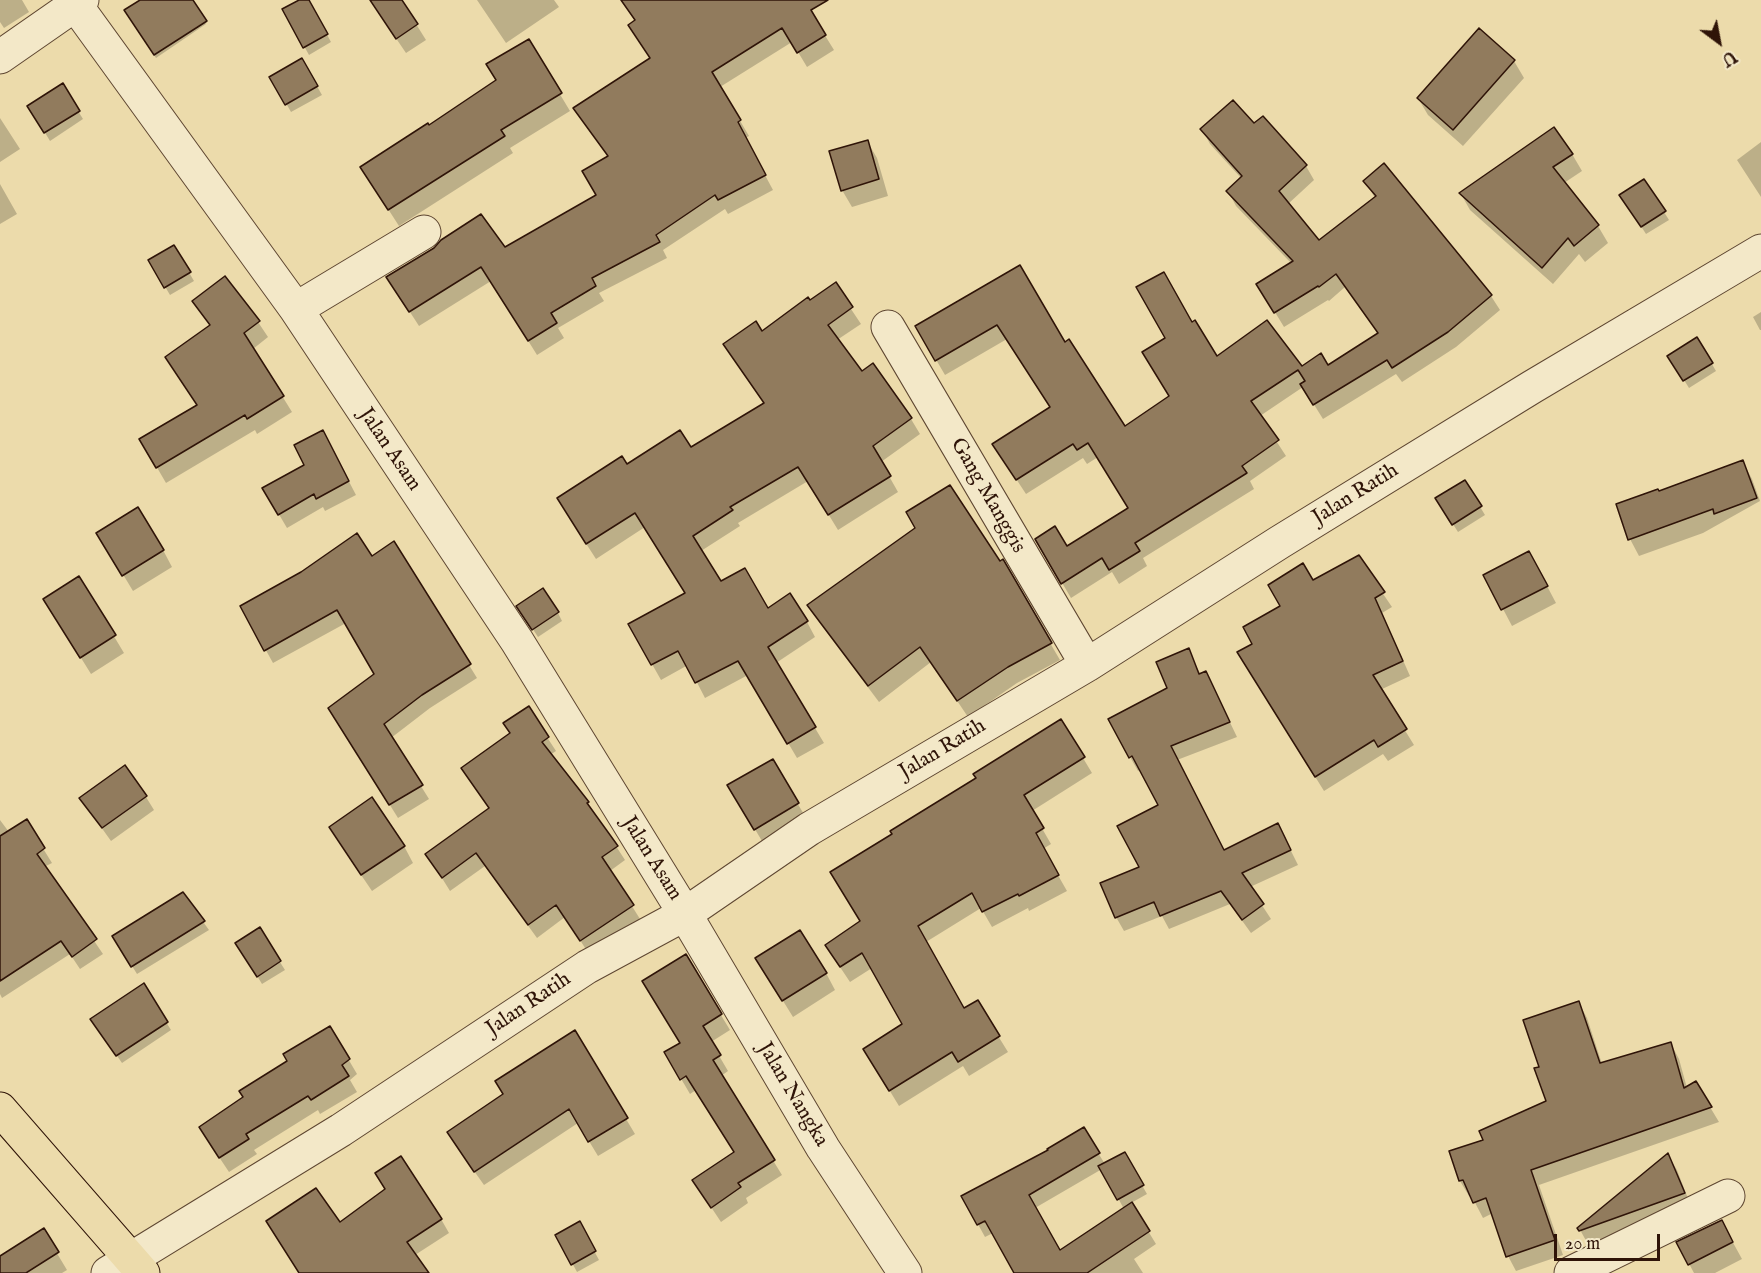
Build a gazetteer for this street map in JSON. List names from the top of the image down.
{
  "streets": {
    "street": [
      "Jalan Asam",
      "Jalan Ratih",
      "Gang Manggis",
      "Jalan Nangka"
    ]
  },
  "crossings": [
    ["Jalan Asam", "Jalan Ratih"],
    ["Jalan Asam", "Jalan Nangka"],
    ["Jalan Ratih", "Gang Manggis"],
    ["Jalan Ratih", "Jalan Nangka"]
  ],
  "scale_bar": "20 m",
  "north": "bottom right"
}
